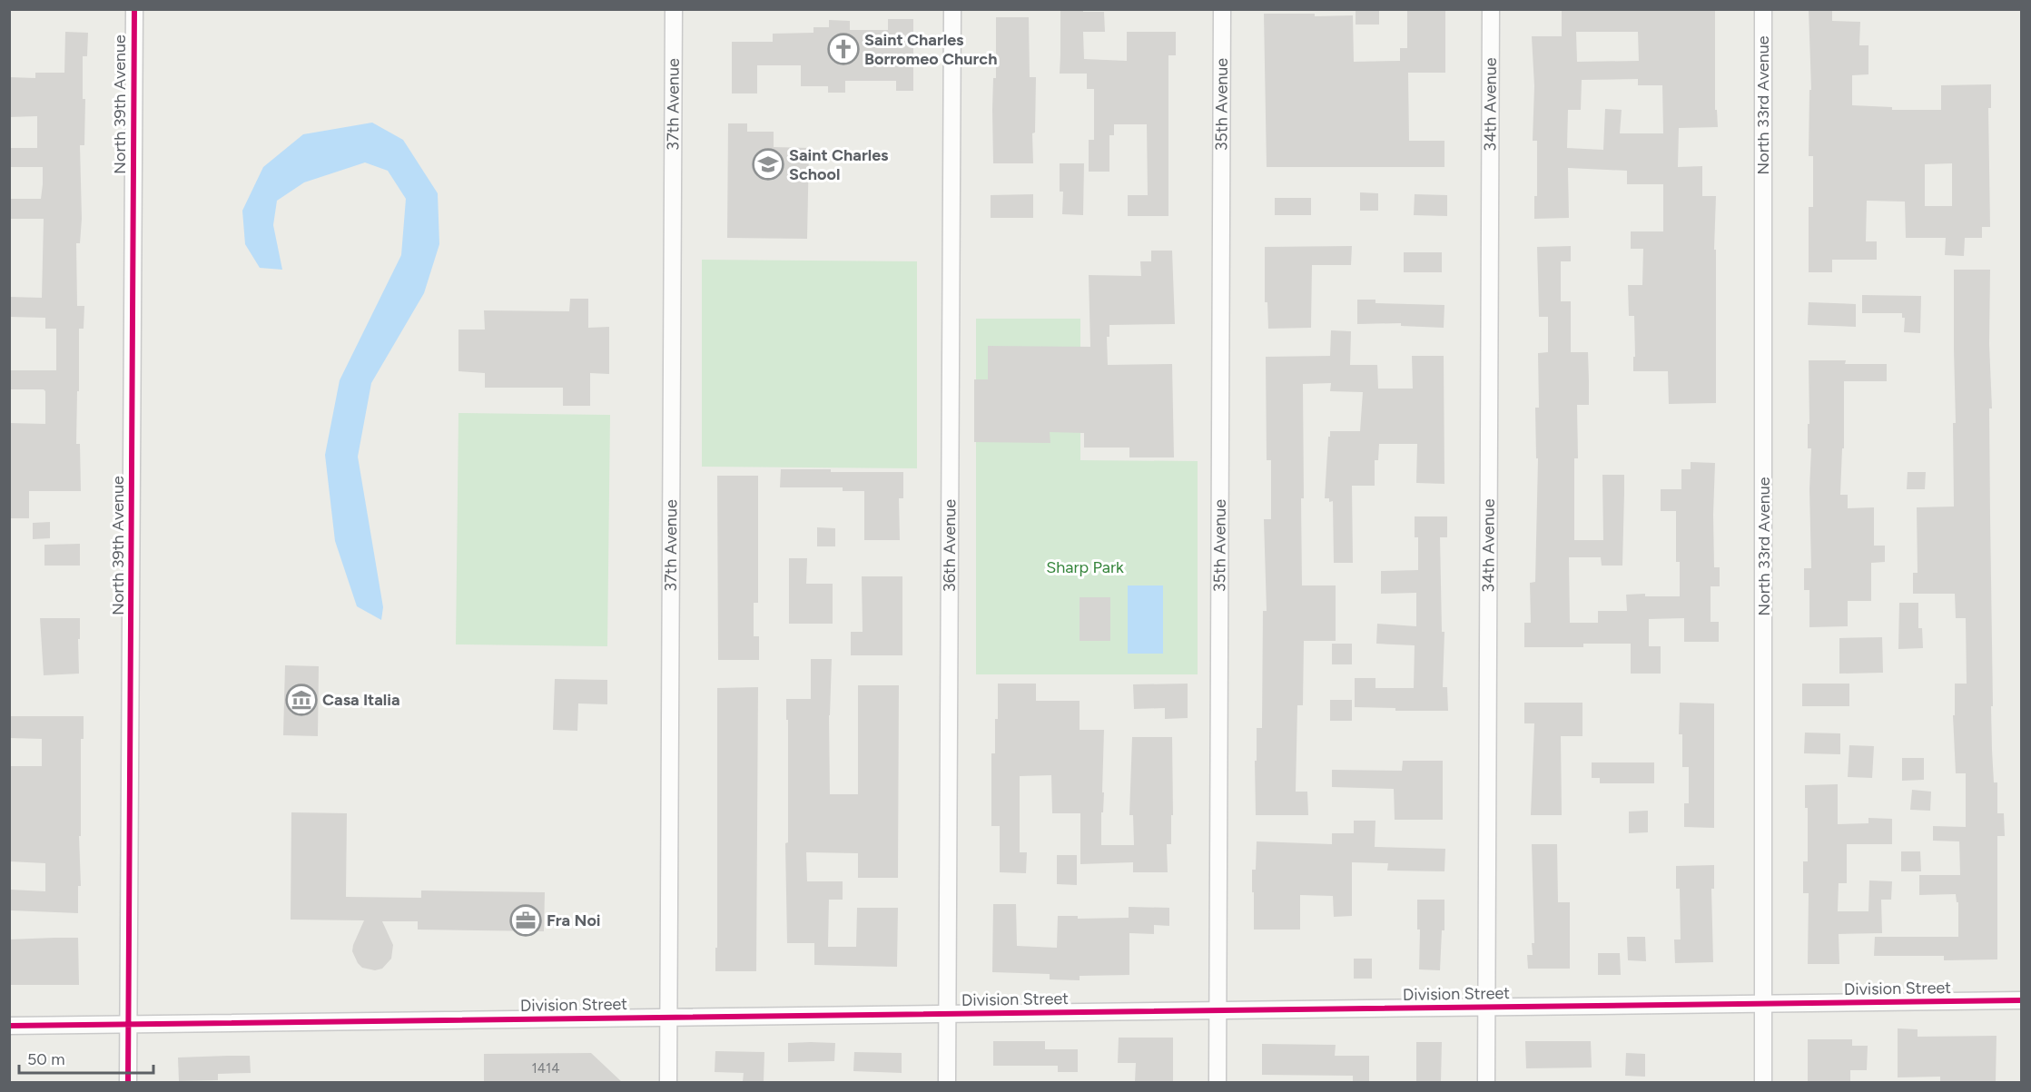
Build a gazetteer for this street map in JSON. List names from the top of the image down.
{
  "streets": {
    "street": [
      "North 39th Avenue",
      "37th Avenue",
      "35th Avenue",
      "34th Avenue",
      "North 33rd Avenue",
      "36th Avenue",
      "Division Street"
    ]
  },
  "crossings": [
    ["North 39th Avenue", "Division Street"],
    ["37th Avenue", "Division Street"],
    ["35th Avenue", "Division Street"],
    ["34th Avenue", "Division Street"],
    ["North 33rd Avenue", "Division Street"],
    ["36th Avenue", "Division Street"]
  ],
  "parks": ["Sharp Park"],
  "places": {
    "church": ["Saint Charles Borromeo Church"],
    "school or university": ["Saint Charles School"],
    "museum": ["Casa Italia"],
    "office": ["Fra Noi"]
  },
  "house_numbers": ["1414"],
  "scale_bar": "50 m"
}
